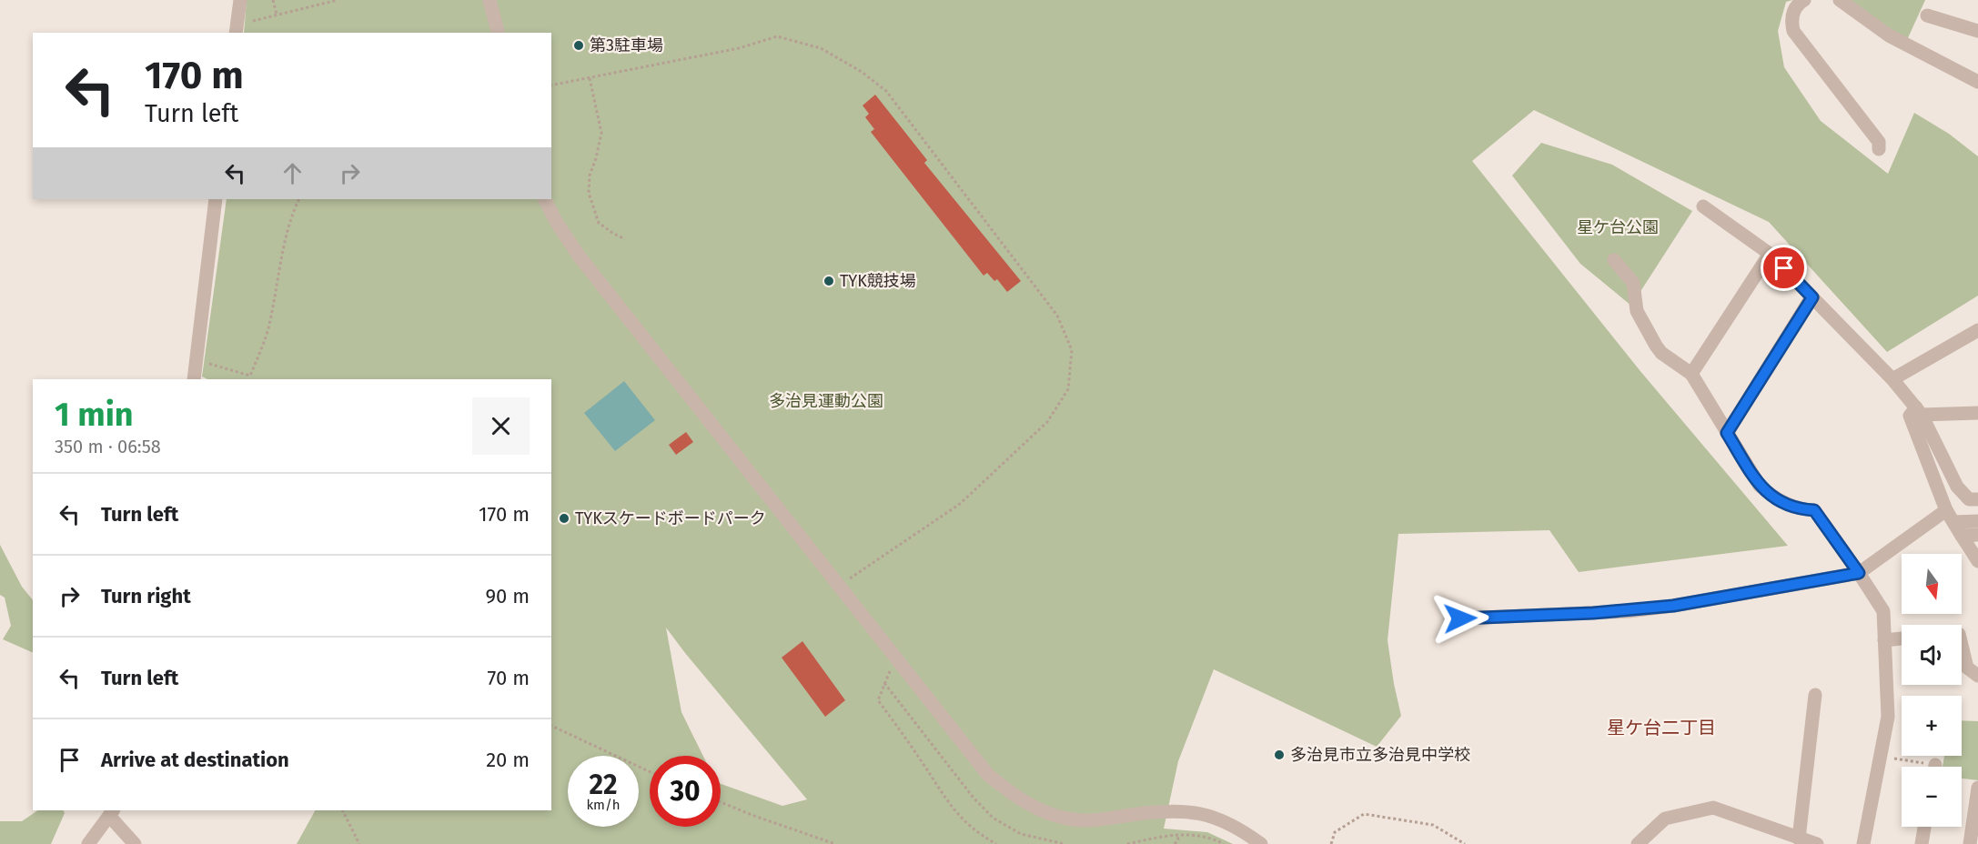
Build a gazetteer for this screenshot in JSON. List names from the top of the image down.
{
  "districts": ["星ケ台二丁目"],
  "parks": ["星ケ台公園", "多治見運動公園"],
  "places": [
    "第3駐車場",
    "TYK競技場",
    "TYKスケードボードパーク",
    "多治見市立多治見中学校"
  ],
  "north": "bottom",
  "page": {
    "turn": ["170 m", "Turn left"],
    "heading": ["1 min", "350 m · 06:58"],
    "list": [
      {
        "name": "Turn left",
        "value": "170 m"
      },
      {
        "name": "Turn right",
        "value": "90 m"
      },
      {
        "name": "Turn left",
        "value": "70 m"
      },
      {
        "name": "Arrive at destination",
        "value": "20 m"
      }
    ],
    "map_buttons": ["+", "−"],
    "speed": "22 km/h",
    "limit": "30"
  }
}
